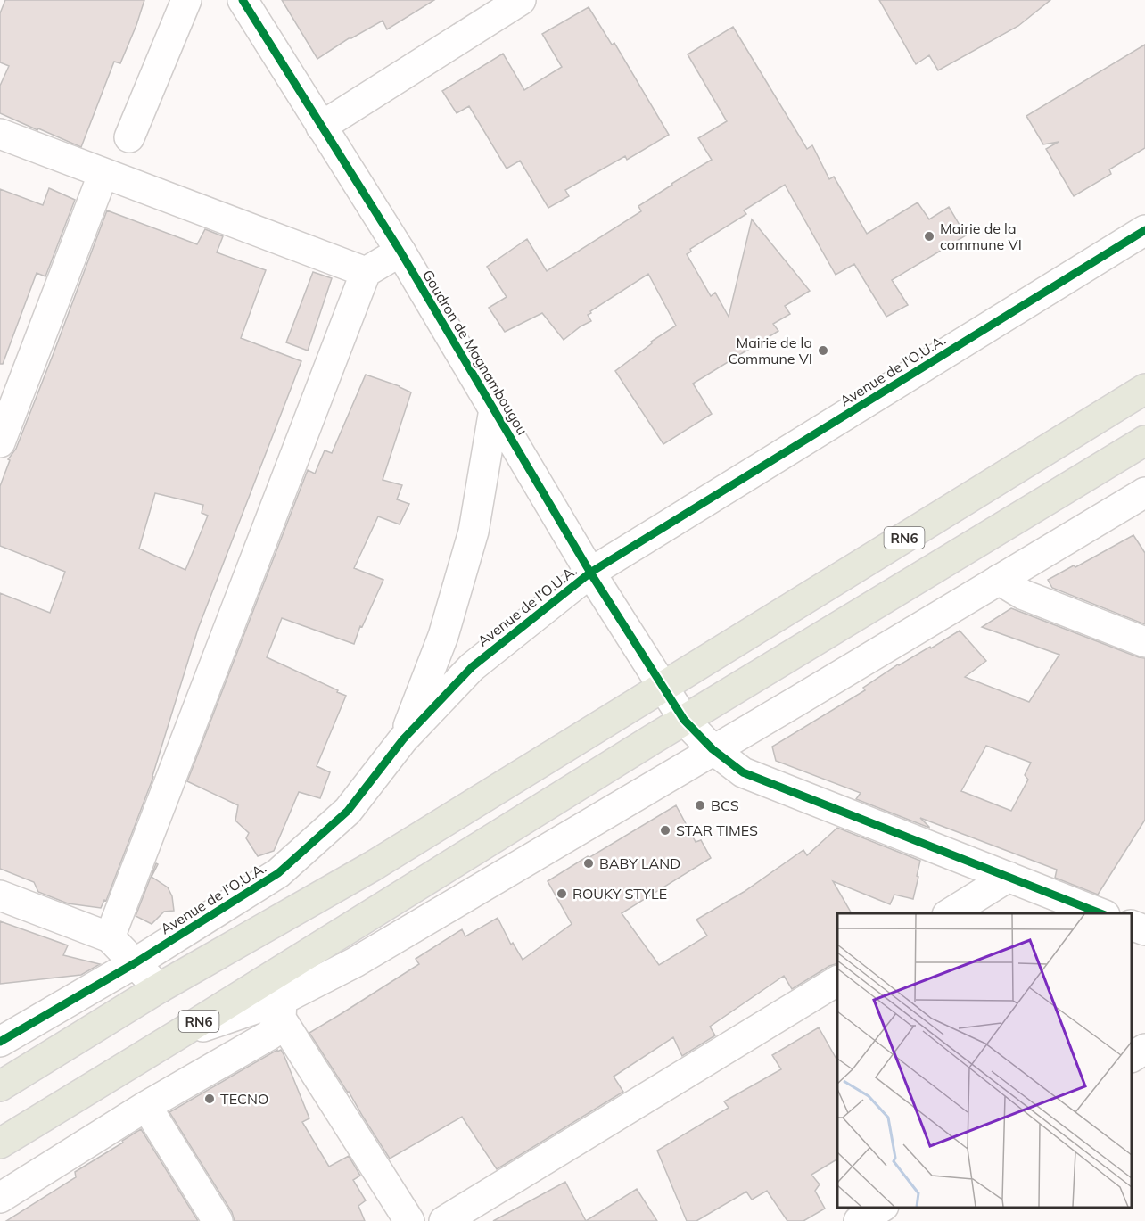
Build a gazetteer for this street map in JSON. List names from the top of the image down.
{
  "streets": {
    "highway": ["RN6"],
    "street": ["Goudron de Magnambougou", "Avenue de l'O.U.A."]
  },
  "crossings": [
    ["Goudron de Magnambougou", "Avenue de l'O.U.A."],
    ["Goudron de Magnambougou", "RN6"]
  ],
  "places": [
    "Mairie de la commune VI",
    "Mairie de la Commune VI",
    "BCS",
    "STAR TIMES",
    "BABY LAND",
    "ROUKY STYLE",
    "TECNO"
  ]
}
